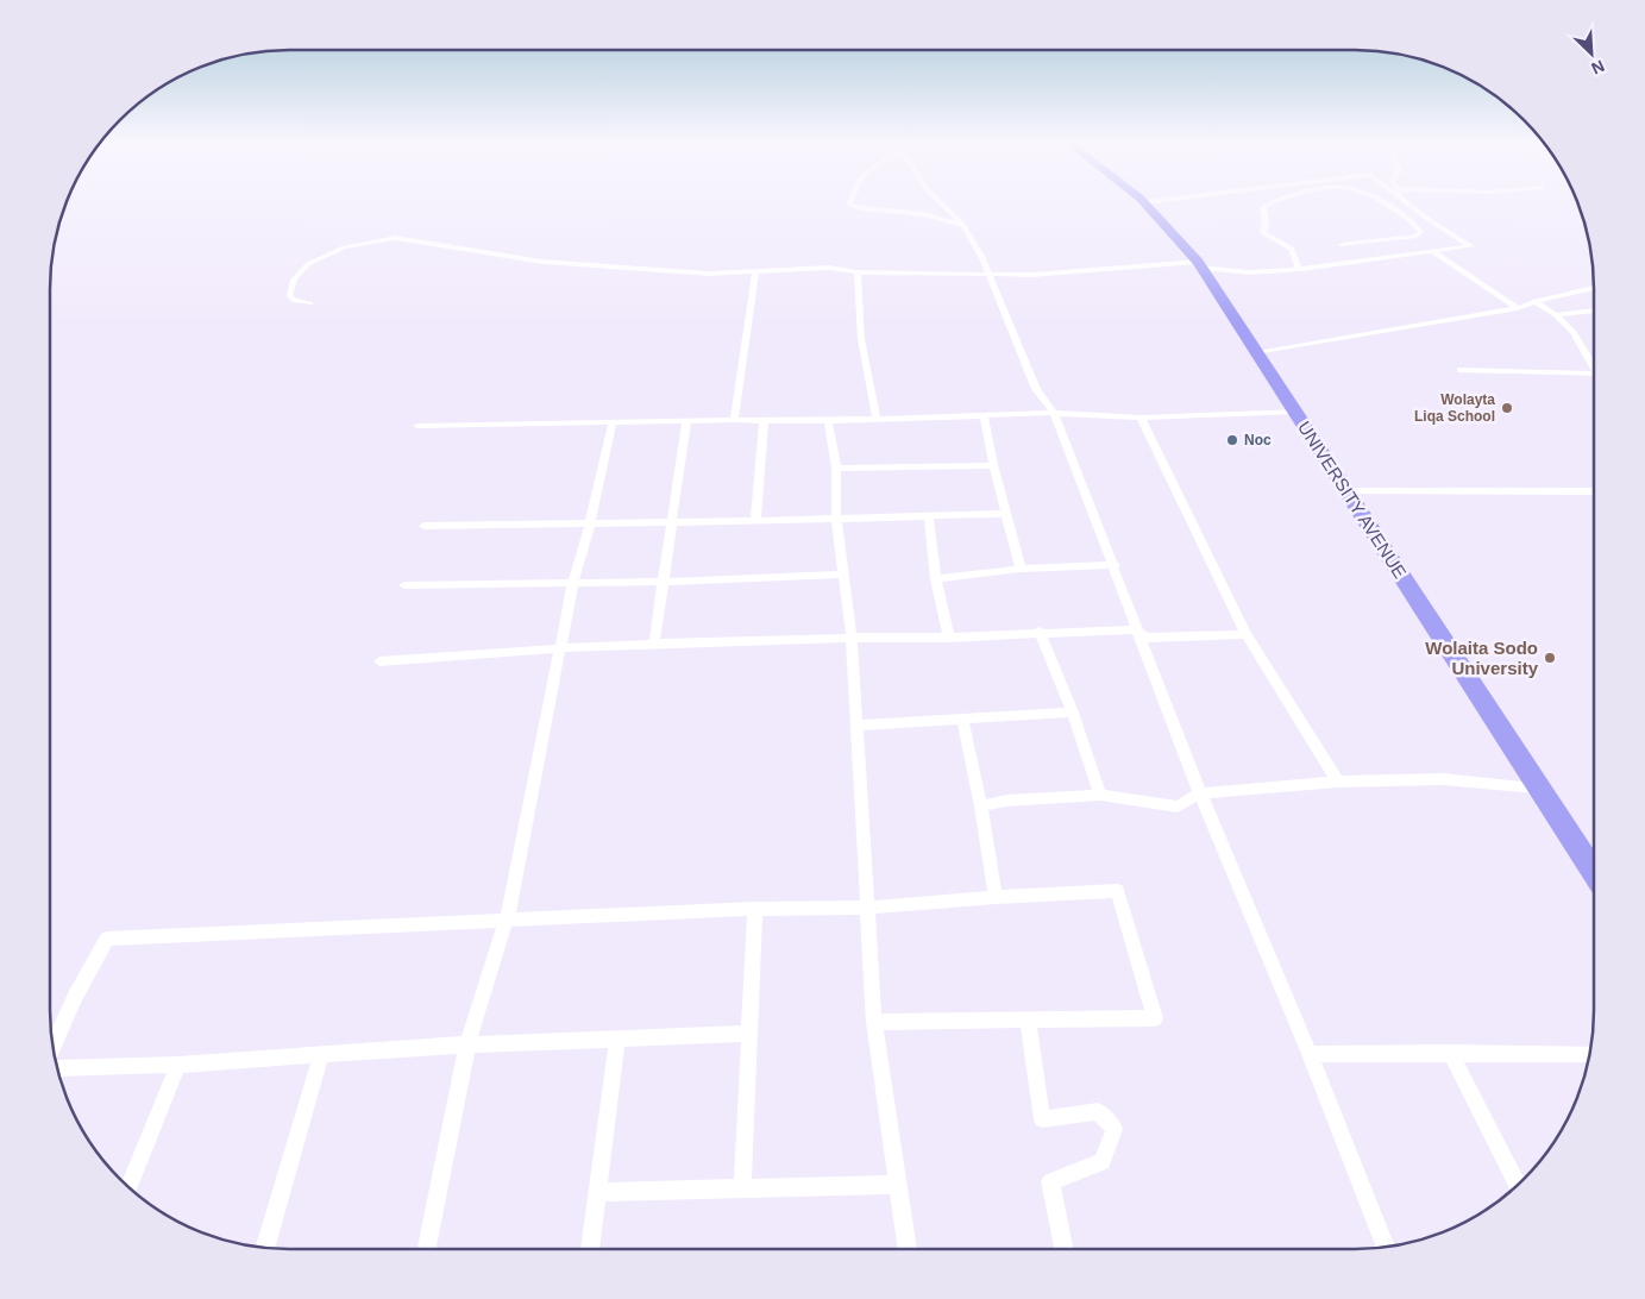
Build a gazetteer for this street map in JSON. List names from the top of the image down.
{
  "streets": {
    "highway": ["UNIVERSITY AVENUE"]
  },
  "places": ["Wolayta Liqa School", "Noc", "Wolaita Sodo University"],
  "north": "bottom right"
}
